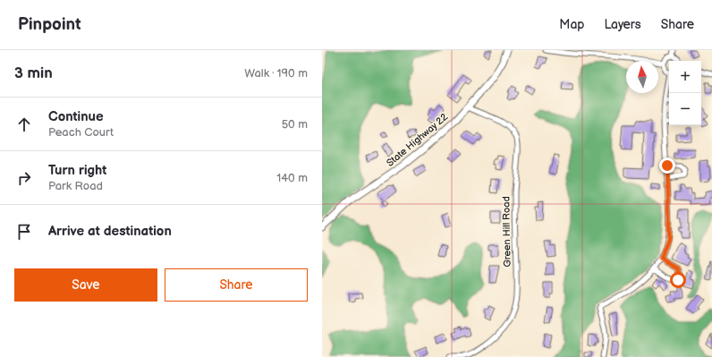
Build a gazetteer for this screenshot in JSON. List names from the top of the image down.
{
  "streets": {
    "main road": ["State Highway 22"],
    "street": ["Green Hill Road"]
  },
  "crossings": [
    ["State Highway 22", "Green Hill Road"]
  ],
  "north": "top",
  "page": {
    "header": "Pinpoint",
    "nav": ["Map", "Layers", "Share"],
    "heading": ["3 min", "Walk · 190 m"],
    "map_buttons": ["+", "−"],
    "list": [
      ["Continue", "Peach Court", "50 m"],
      ["Turn right", "Park Road", "140 m"],
      "Arrive at destination"
    ],
    "buttons": ["Save", "Share"]
  }
}
